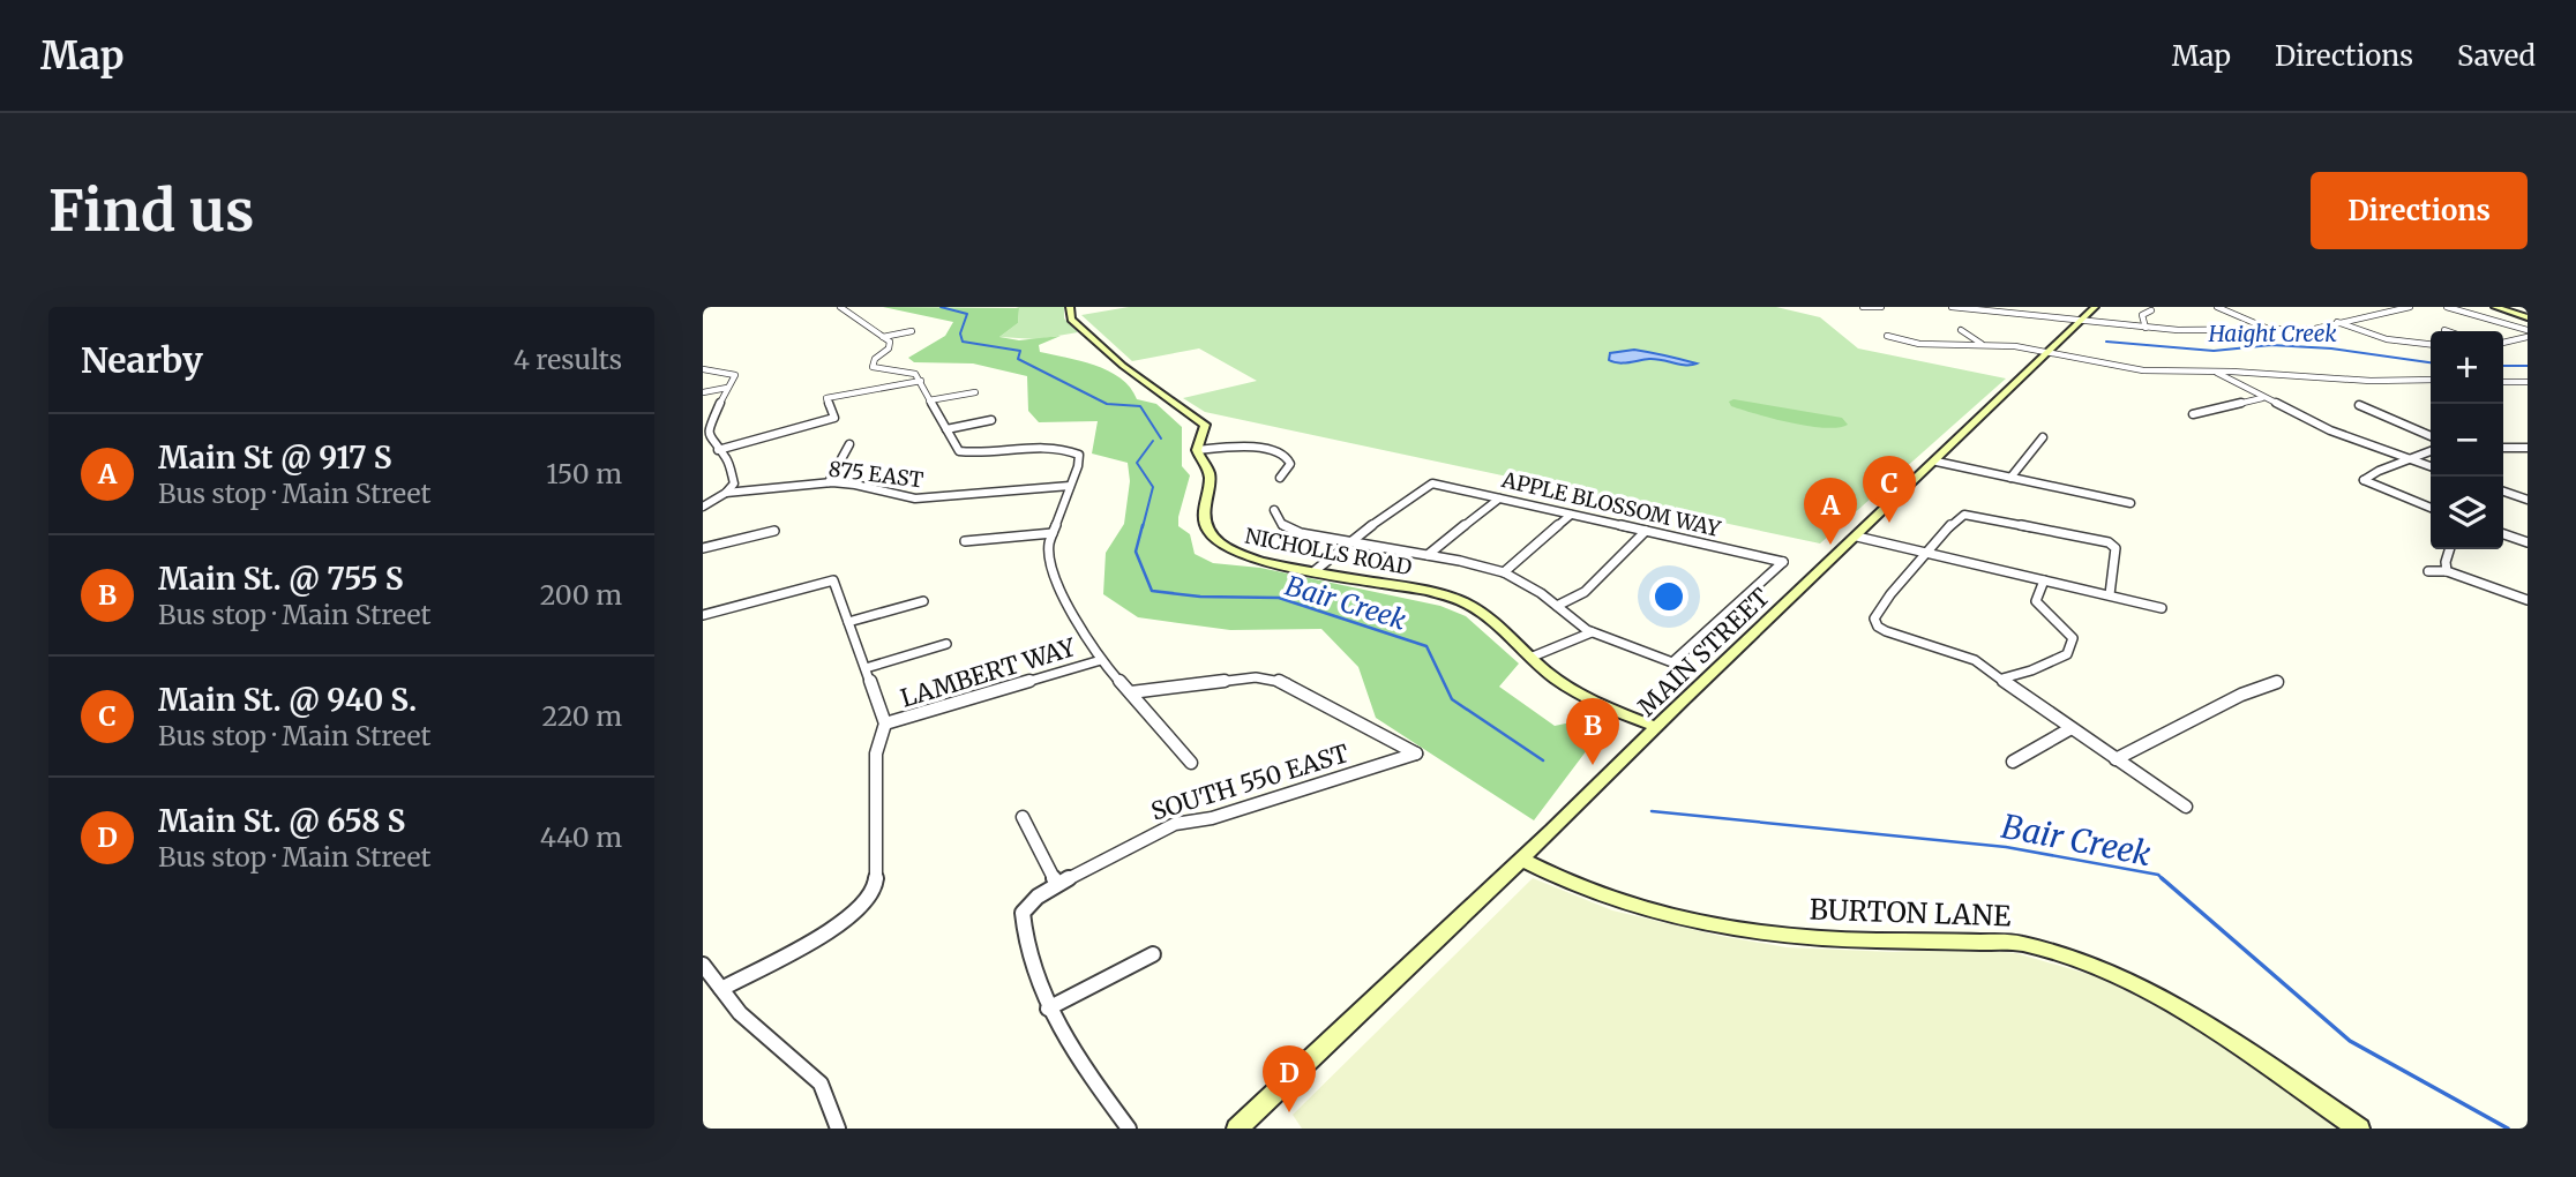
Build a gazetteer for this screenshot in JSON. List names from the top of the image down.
{
  "streets": {
    "main road": ["MAIN STREET"],
    "street": [
      "875 EAST",
      "APPLE BLOSSOM WAY",
      "NICHOLLS ROAD",
      "LAMBERT WAY",
      "SOUTH 550 EAST",
      "BURTON LANE"
    ]
  },
  "crossings": [
    ["NICHOLLS ROAD", "MAIN STREET"],
    ["MAIN STREET", "BURTON LANE"]
  ],
  "water": ["Haight Creek", "Bair Creek"],
  "page": {
    "header": "Map",
    "nav": ["Map", "Directions", "Saved"],
    "buttons": "Directions",
    "title": "Find us",
    "heading": ["Nearby", "4 results"],
    "map_buttons": ["+", "−"],
    "list": [
      {
        "mark": "A",
        "name": "Main St @ 917 S",
        "note": "Bus stop · Main Street",
        "value": "150 m"
      },
      {
        "mark": "B",
        "name": "Main St. @ 755 S",
        "note": "Bus stop · Main Street",
        "value": "200 m"
      },
      {
        "mark": "C",
        "name": "Main St. @ 940 S.",
        "note": "Bus stop · Main Street",
        "value": "220 m"
      },
      {
        "mark": "D",
        "name": "Main St. @ 658 S",
        "note": "Bus stop · Main Street",
        "value": "440 m"
      }
    ],
    "pins": [
      "C",
      "A",
      "B",
      "D"
    ]
  }
}
